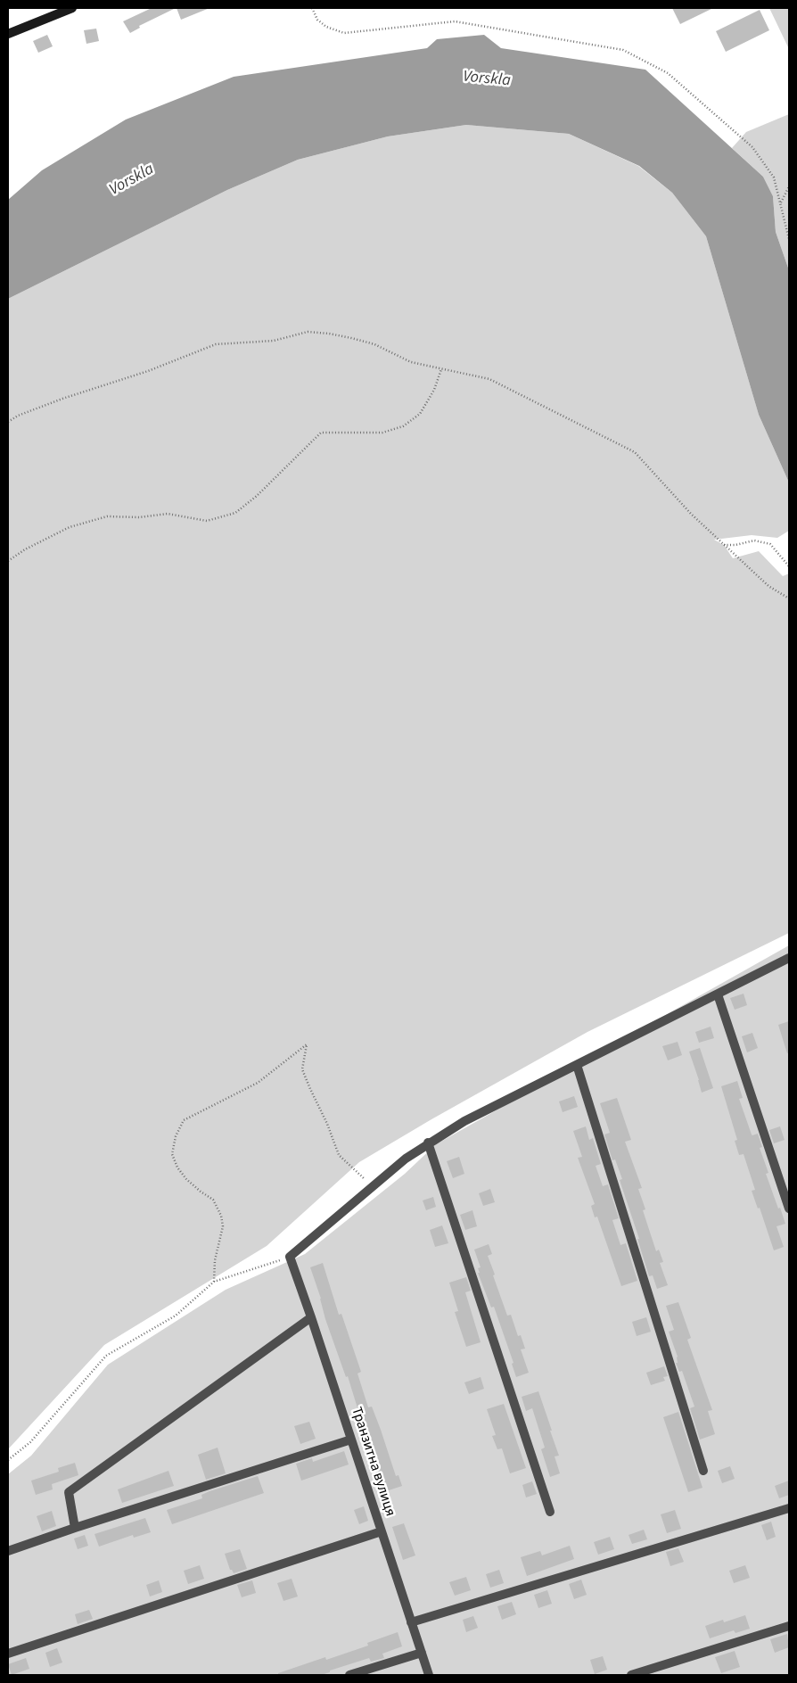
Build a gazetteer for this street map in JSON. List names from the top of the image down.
{
  "streets": {
    "street": ["Транзитна вулиця"]
  },
  "water": ["Vorskla"]
}
